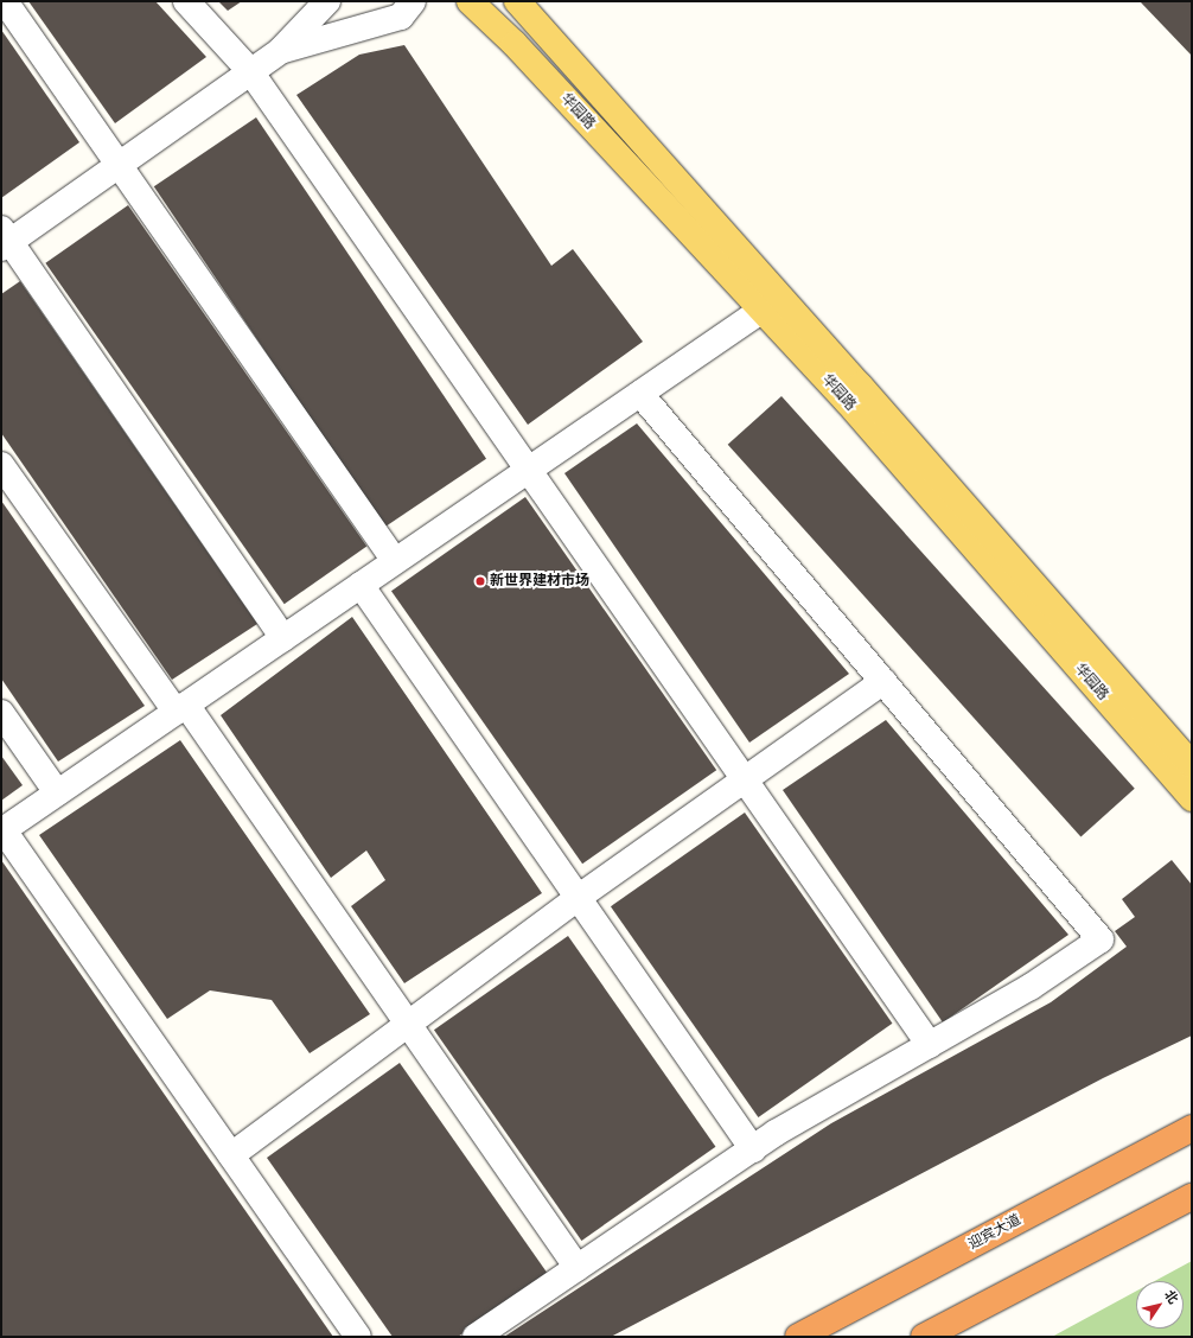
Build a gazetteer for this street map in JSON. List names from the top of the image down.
{
  "streets": {
    "highway": ["迎宾大道"],
    "main road": ["华园路"]
  },
  "places": ["新世界建材市场"],
  "north": "top right"
}
